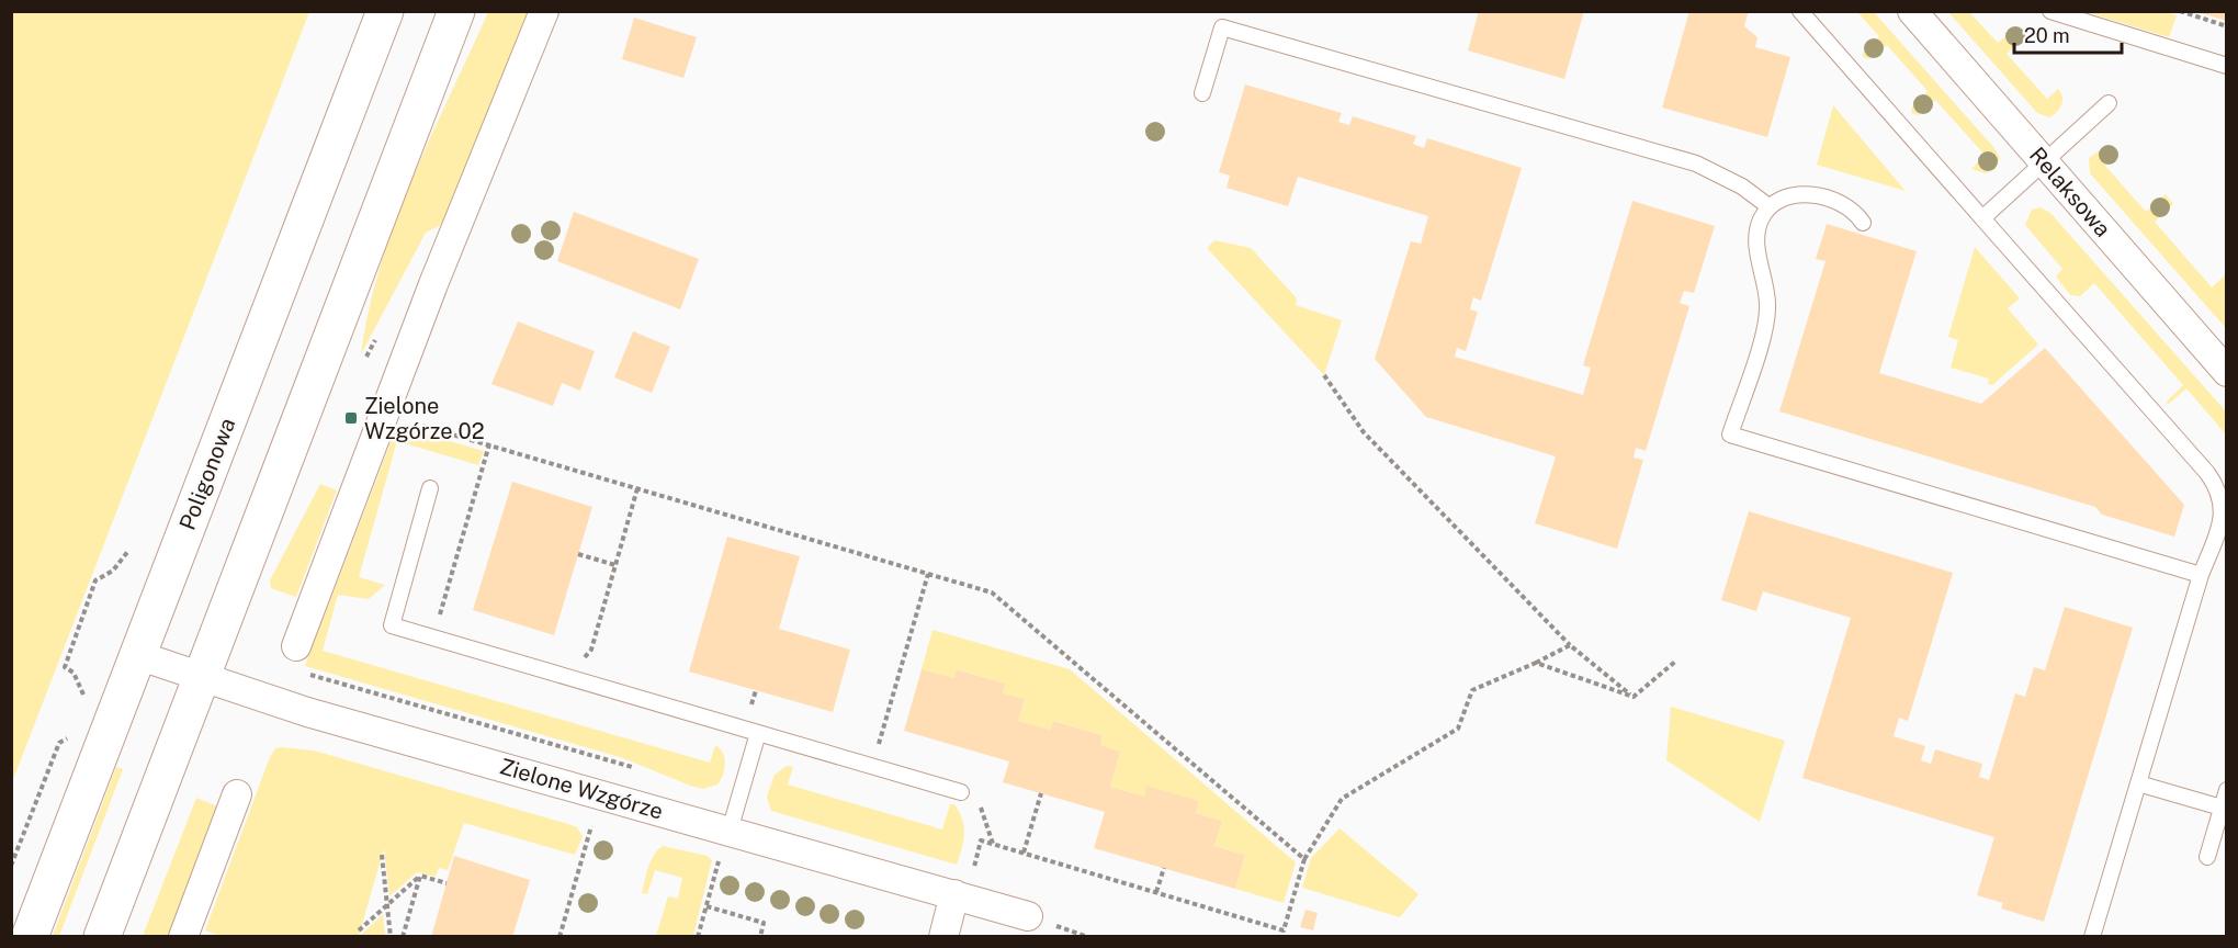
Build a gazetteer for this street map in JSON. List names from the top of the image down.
{
  "streets": {
    "main road": ["Poligonowa"],
    "street": ["Relaksowa", "Zielone Wzgórze"]
  },
  "crossings": [
    ["Poligonowa", "Zielone Wzgórze"]
  ],
  "places": {
    "transit": ["Zielone Wzgórze 02"]
  },
  "scale_bar": "20 m"
}
